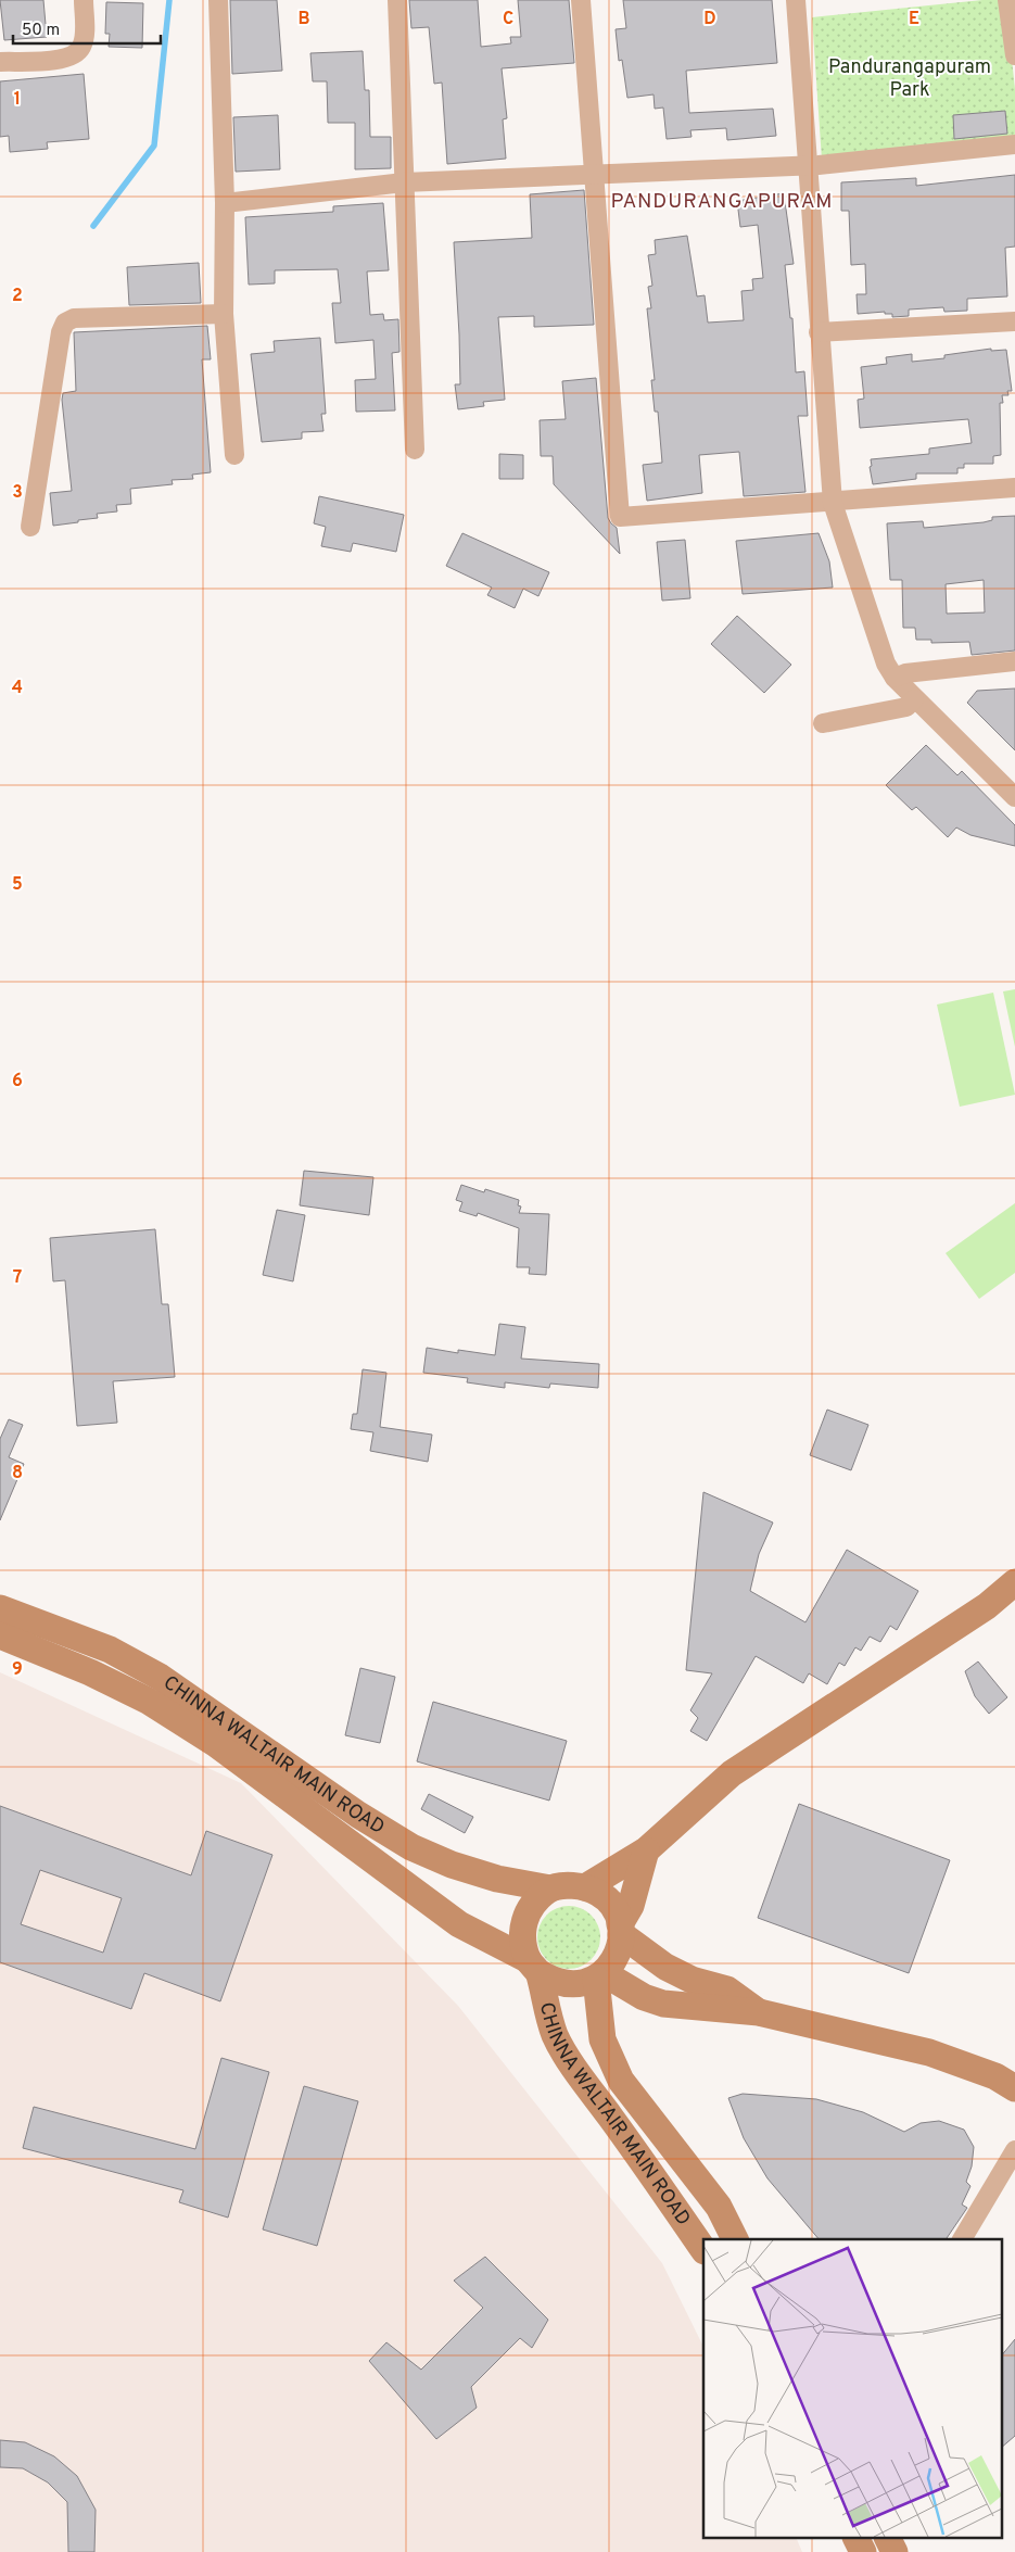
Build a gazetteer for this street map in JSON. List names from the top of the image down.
{
  "streets": {
    "street": ["CHINNA WALTAIR MAIN ROAD"]
  },
  "districts": ["PANDURANGAPURAM"],
  "parks": ["Pandurangapuram Park"],
  "scale_bar": "50 m",
  "grid": {
    "columns": [
      "B",
      "C",
      "D",
      "E"
    ],
    "rows": [
      "1",
      "2",
      "3",
      "4",
      "5",
      "6",
      "7",
      "8",
      "9"
    ]
  }
}
